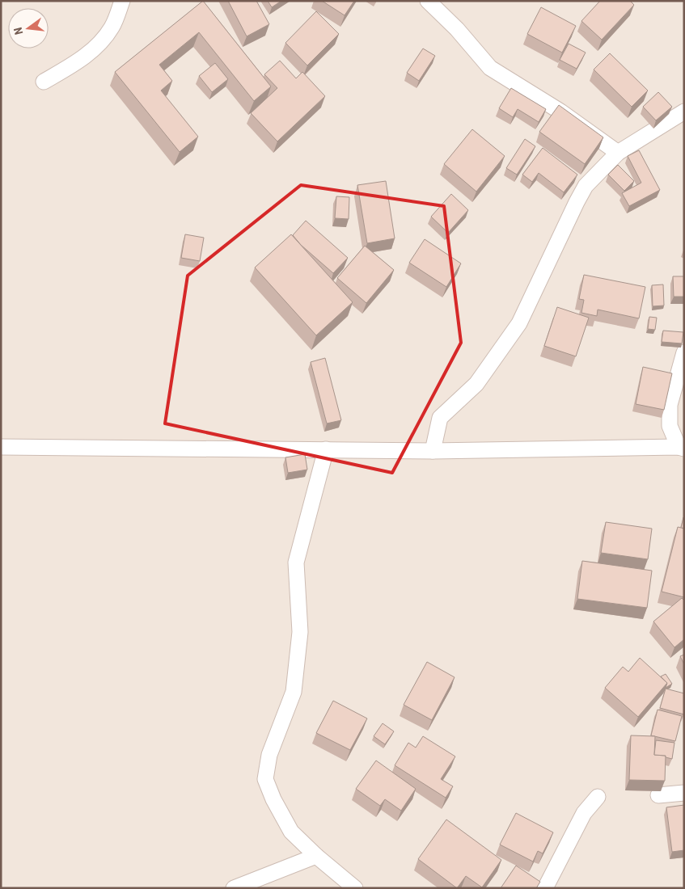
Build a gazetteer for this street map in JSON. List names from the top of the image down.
{
  "north": "left"
}
